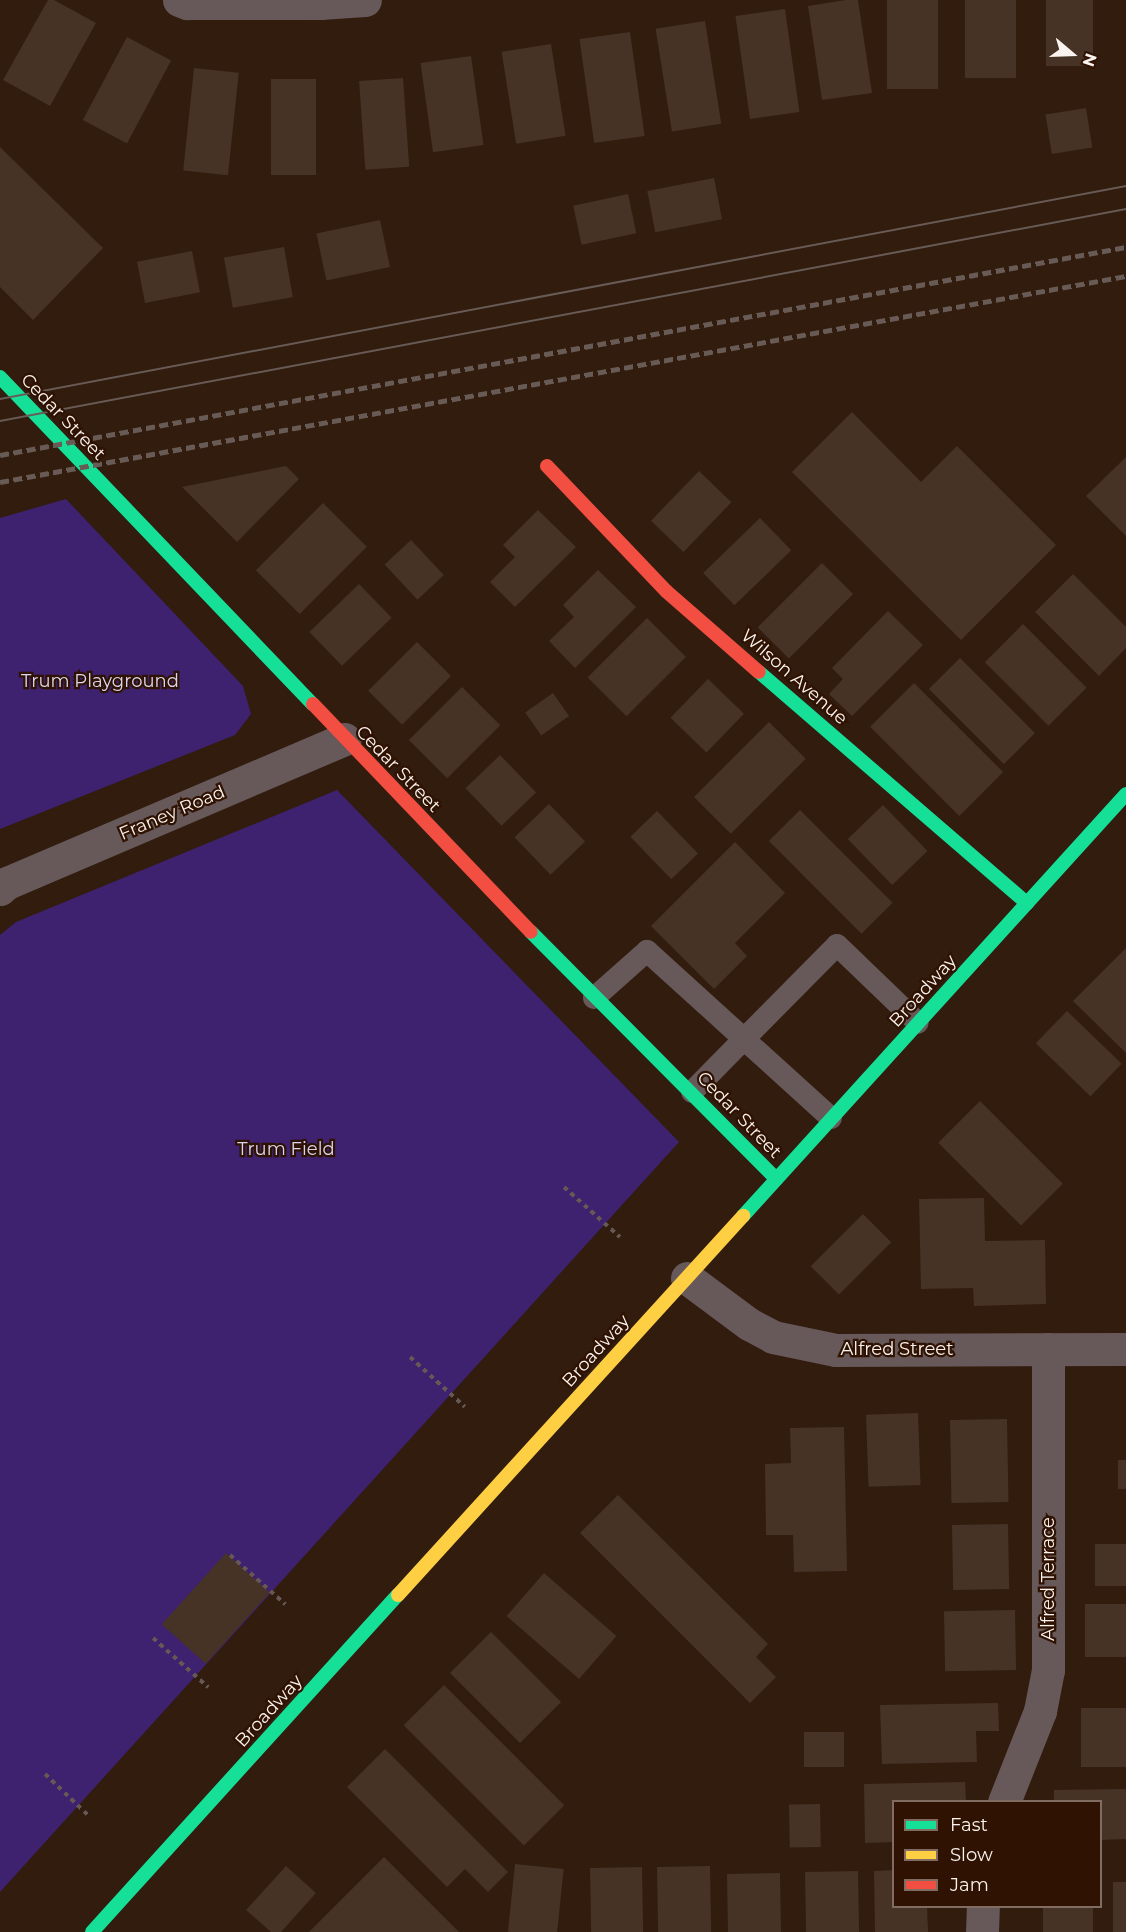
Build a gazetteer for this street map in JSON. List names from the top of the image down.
{
  "streets": {
    "street": [
      "Cedar Street",
      "Wilson Avenue",
      "Franey Road",
      "Broadway",
      "Alfred Street",
      "Alfred Terrace"
    ]
  },
  "crossings": [
    ["Cedar Street", "Franey Road"],
    ["Cedar Street", "Broadway"],
    ["Wilson Avenue", "Broadway"],
    ["Broadway", "Alfred Street"],
    ["Alfred Street", "Alfred Terrace"]
  ],
  "parks": ["Trum Playground", "Trum Field"],
  "legend": ["Fast", "Slow", "Jam"],
  "north": "right"
}
